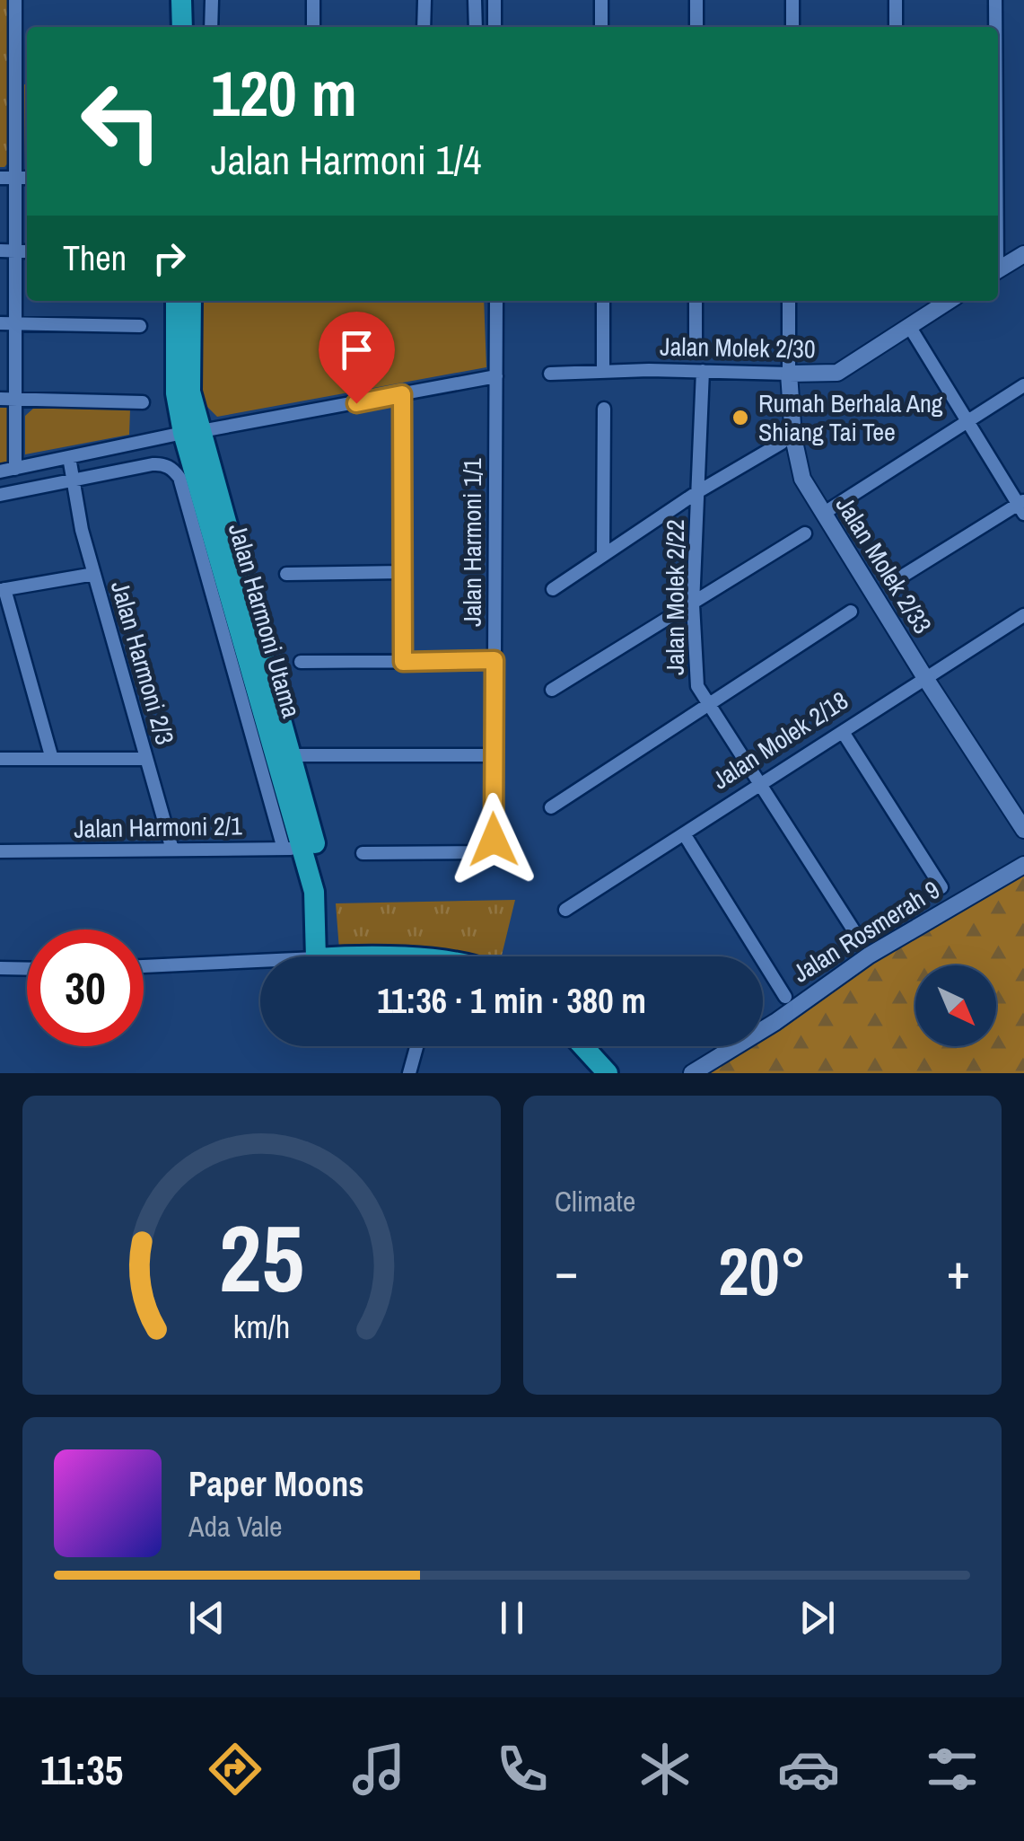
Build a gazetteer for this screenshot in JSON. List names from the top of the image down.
{
  "streets": {
    "main road": ["Jalan Harmoni Utama"],
    "street": [
      "Jalan Molek 2/30",
      "Jalan Harmoni 1/1",
      "Jalan Molek 2/33",
      "Jalan Molek 2/22",
      "Jalan Harmoni 2/3",
      "Jalan Molek 2/18",
      "Jalan Harmoni 2/1",
      "Jalan Rosmerah 9"
    ]
  },
  "crossings": [
    ["Jalan Molek 2/30", "Jalan Molek 2/33"],
    ["Jalan Molek 2/30", "Jalan Molek 2/22"],
    ["Jalan Molek 2/33", "Jalan Molek 2/18"],
    ["Jalan Molek 2/22", "Jalan Molek 2/18"],
    ["Jalan Harmoni Utama", "Jalan Harmoni 2/1"],
    ["Jalan Harmoni 2/3", "Jalan Harmoni 2/1"]
  ],
  "places": ["Rumah Berhala Ang Shiang Tai Tee"],
  "north": "bottom right",
  "page": {
    "turn": ["120 m", "Jalan Harmoni 1/4"],
    "then": "Then",
    "limit": "30",
    "trip": "11:36 · 1 min · 380 m",
    "tile": "Climate",
    "heat": ["−", "20°", "+"],
    "song": ["Paper Moons", "Ada Vale"],
    "tabs": "11:35",
    "gauge": ["25", "km/h"]
  }
}
